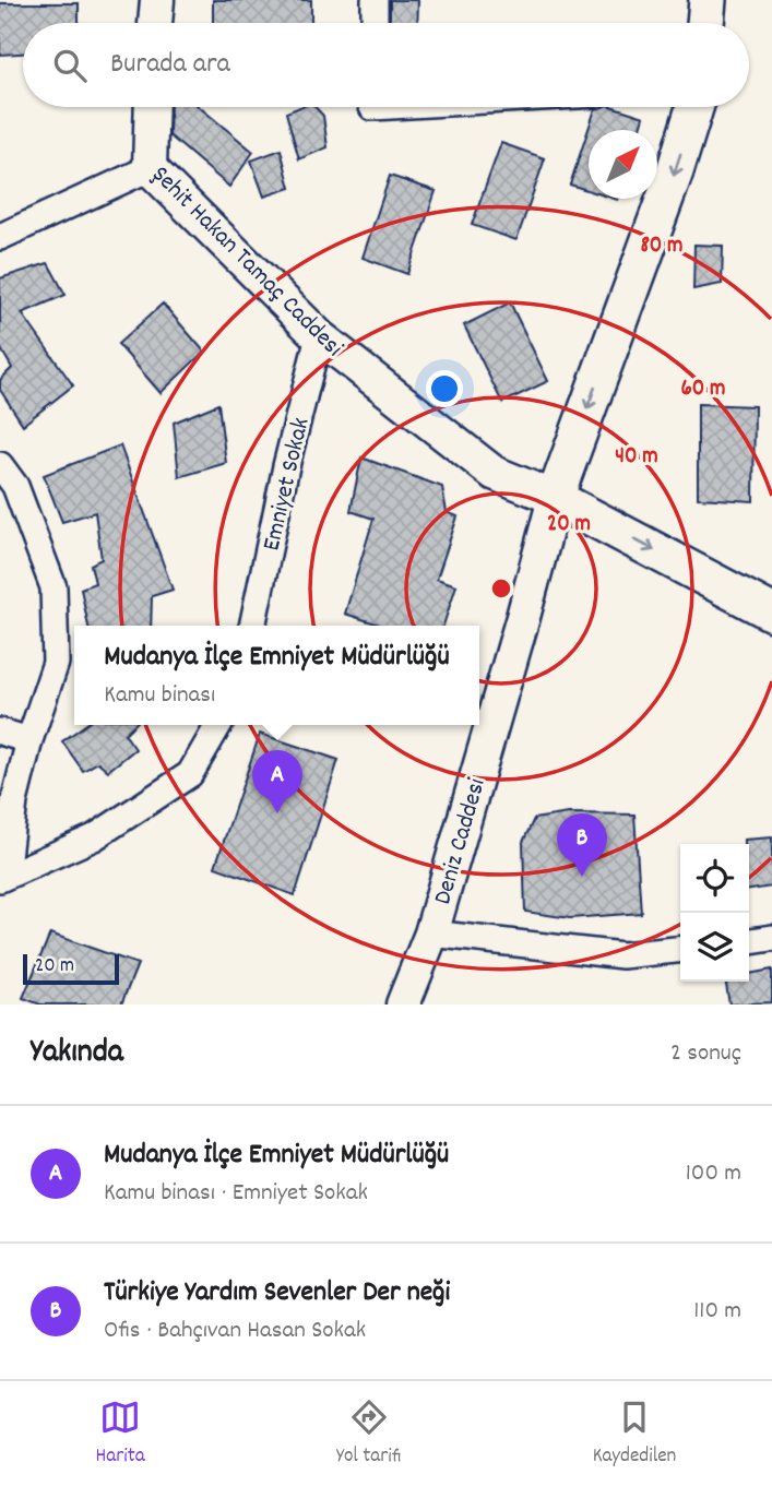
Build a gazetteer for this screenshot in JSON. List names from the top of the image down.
{
  "streets": {
    "main road": ["Deniz Caddesi"],
    "street": ["Şehit Hakan Tamaç Caddesi", "Emniyet Sokak"]
  },
  "crossings": [
    ["Şehit Hakan Tamaç Caddesi", "Emniyet Sokak"],
    ["Şehit Hakan Tamaç Caddesi", "Deniz Caddesi"]
  ],
  "one_way": ["Deniz Caddesi"],
  "scale_bar": "20 m",
  "north": "top right",
  "page": {
    "search": "Burada ara",
    "popup": ["Mudanya İlçe Emniyet Müdürlüğü", "Kamu binası"],
    "pins": ["A", "B"],
    "scale": "20 m",
    "heading": ["Yakında", "2 sonuç"],
    "list": [
      {
        "mark": "A",
        "name": "Mudanya İlçe Emniyet Müdürlüğü",
        "note": "Kamu binası · Emniyet Sokak",
        "value": "100 m"
      },
      {
        "mark": "B",
        "name": "Türkiye Yardım Sevenler Der neği",
        "note": "Ofis · Bahçıvan Hasan Sokak",
        "value": "110 m"
      }
    ],
    "nav": ["Harita", "Yol tarifi", "Kaydedilen"]
  },
  "rings": [
    "80 m",
    "60 m",
    "40 m",
    "20 m"
  ]
}
